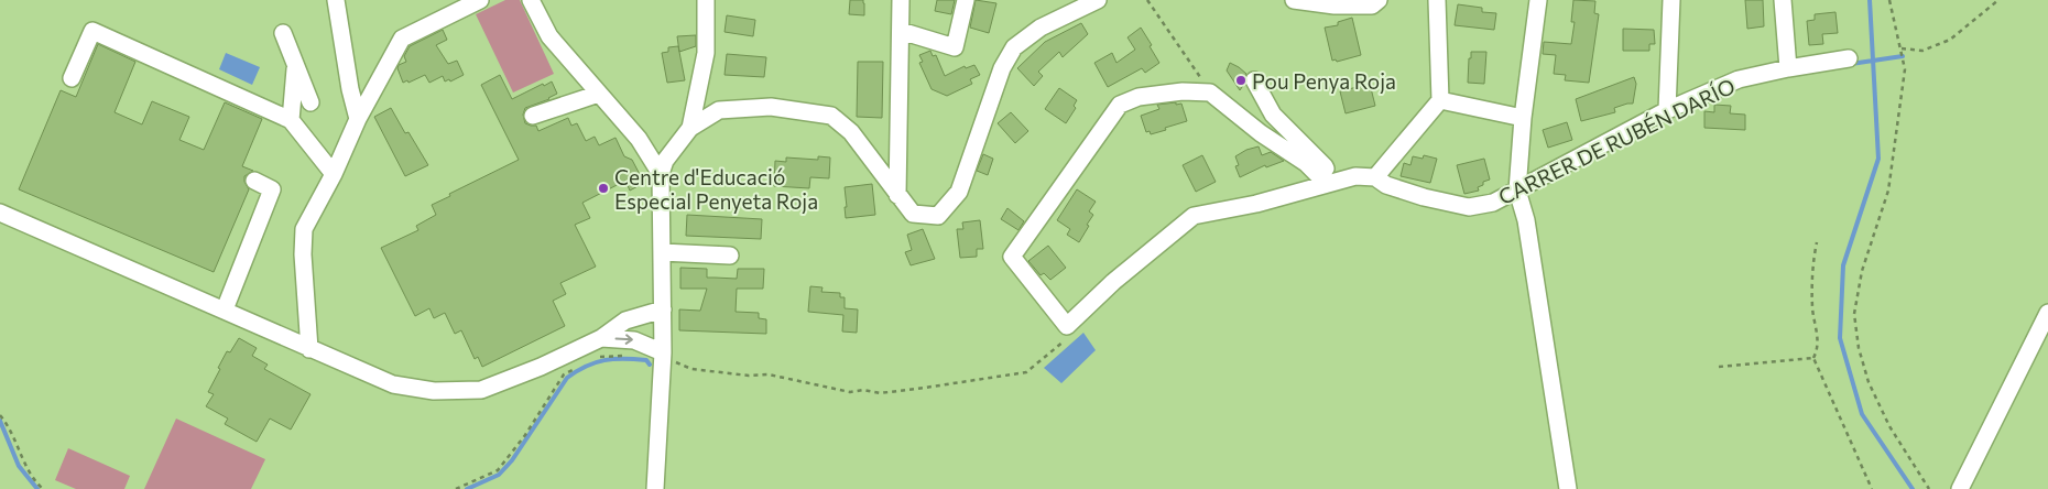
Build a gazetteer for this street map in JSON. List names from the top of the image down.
{
  "streets": {
    "street": ["CARRER DE RUBÉN DARÍO"]
  },
  "places": ["Pou Penya Roja", "Centre d'Educació Especial Penyeta Roja"]
}
